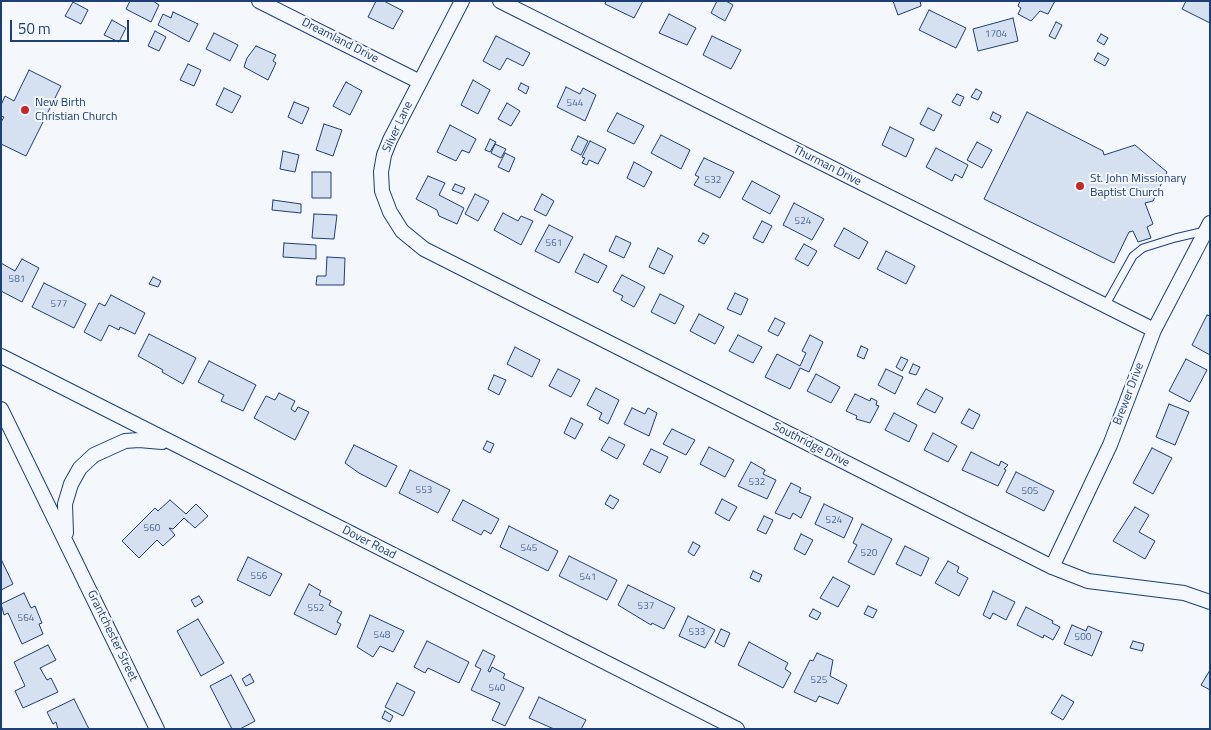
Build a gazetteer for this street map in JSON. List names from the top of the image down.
{
  "streets": {
    "street": [
      "Dreamland Drive",
      "Silver Lane",
      "Thurman Drive",
      "Brewer Drive",
      "Southridge Drive",
      "Dover Road",
      "Grantchester Street"
    ]
  },
  "crossings": [
    ["Dreamland Drive", "Silver Lane"],
    ["Silver Lane", "Southridge Drive"],
    ["Thurman Drive", "Brewer Drive"],
    ["Brewer Drive", "Southridge Drive"],
    ["Dover Road", "Grantchester Street"]
  ],
  "places": ["New Birth Christian Church", "St. John Missionary Baptist Church"],
  "house_numbers": [
    "1704",
    "544",
    "532",
    "524",
    "561",
    "581",
    "577",
    "532",
    "553",
    "505",
    "524",
    "560",
    "545",
    "520",
    "556",
    "541",
    "537",
    "552",
    "564",
    "533",
    "548",
    "500",
    "525",
    "540"
  ],
  "scale_bar": "50 m"
}
